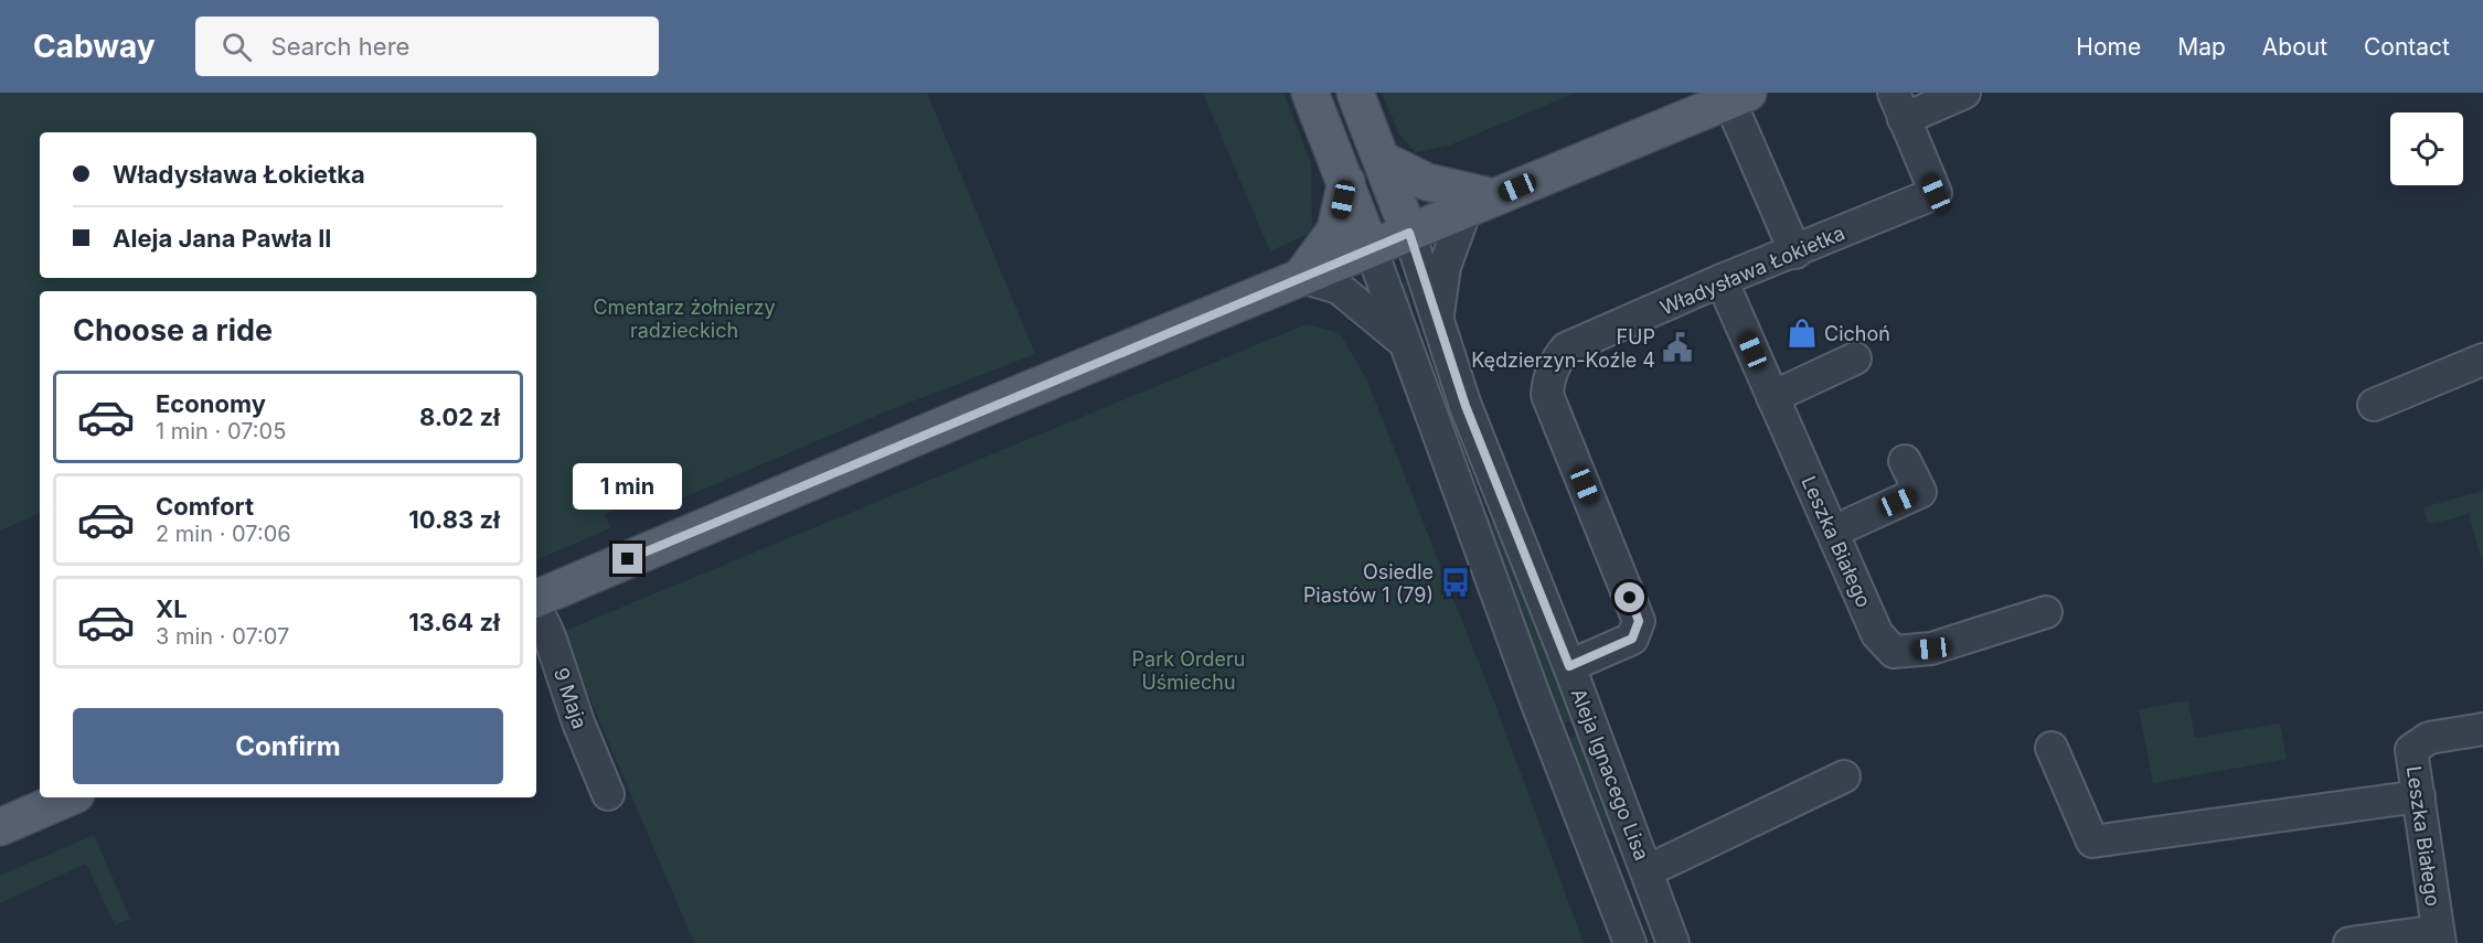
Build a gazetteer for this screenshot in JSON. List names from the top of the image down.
{
  "streets": {
    "street": [
      "Władysława Łokietka",
      "Leszka Białego",
      "9 Maja",
      "Aleja Ignacego Lisa"
    ]
  },
  "crossings": [
    ["Władysława Łokietka", "Leszka Białego"],
    ["Władysława Łokietka", "Aleja Ignacego Lisa"]
  ],
  "parks": ["Cmentarz żołnierzy radzieckich", "Park Orderu Uśmiechu"],
  "places": {
    "shop": ["Cichoń"],
    "public building": ["FUP Kędzierzyn-Koźle 4"],
    "bus stop": ["Osiedle Piastów 1 (79)"]
  },
  "page": {
    "header": "Cabway",
    "search": "Search here",
    "nav": [
      "Home",
      "Map",
      "About",
      "Contact"
    ],
    "banner": ["Władysława Łokietka", "Aleja Jana Pawła II"],
    "heading": "Choose a ride",
    "list": [
      {
        "name": "Economy",
        "note": "1 min · 07:05",
        "value": "8.02 zł"
      },
      {
        "name": "Comfort",
        "note": "2 min · 07:06",
        "value": "10.83 zł"
      },
      {
        "name": "XL",
        "note": "3 min · 07:07",
        "value": "13.64 zł"
      }
    ],
    "bubble": "1 min",
    "buttons": "Confirm"
  }
}
